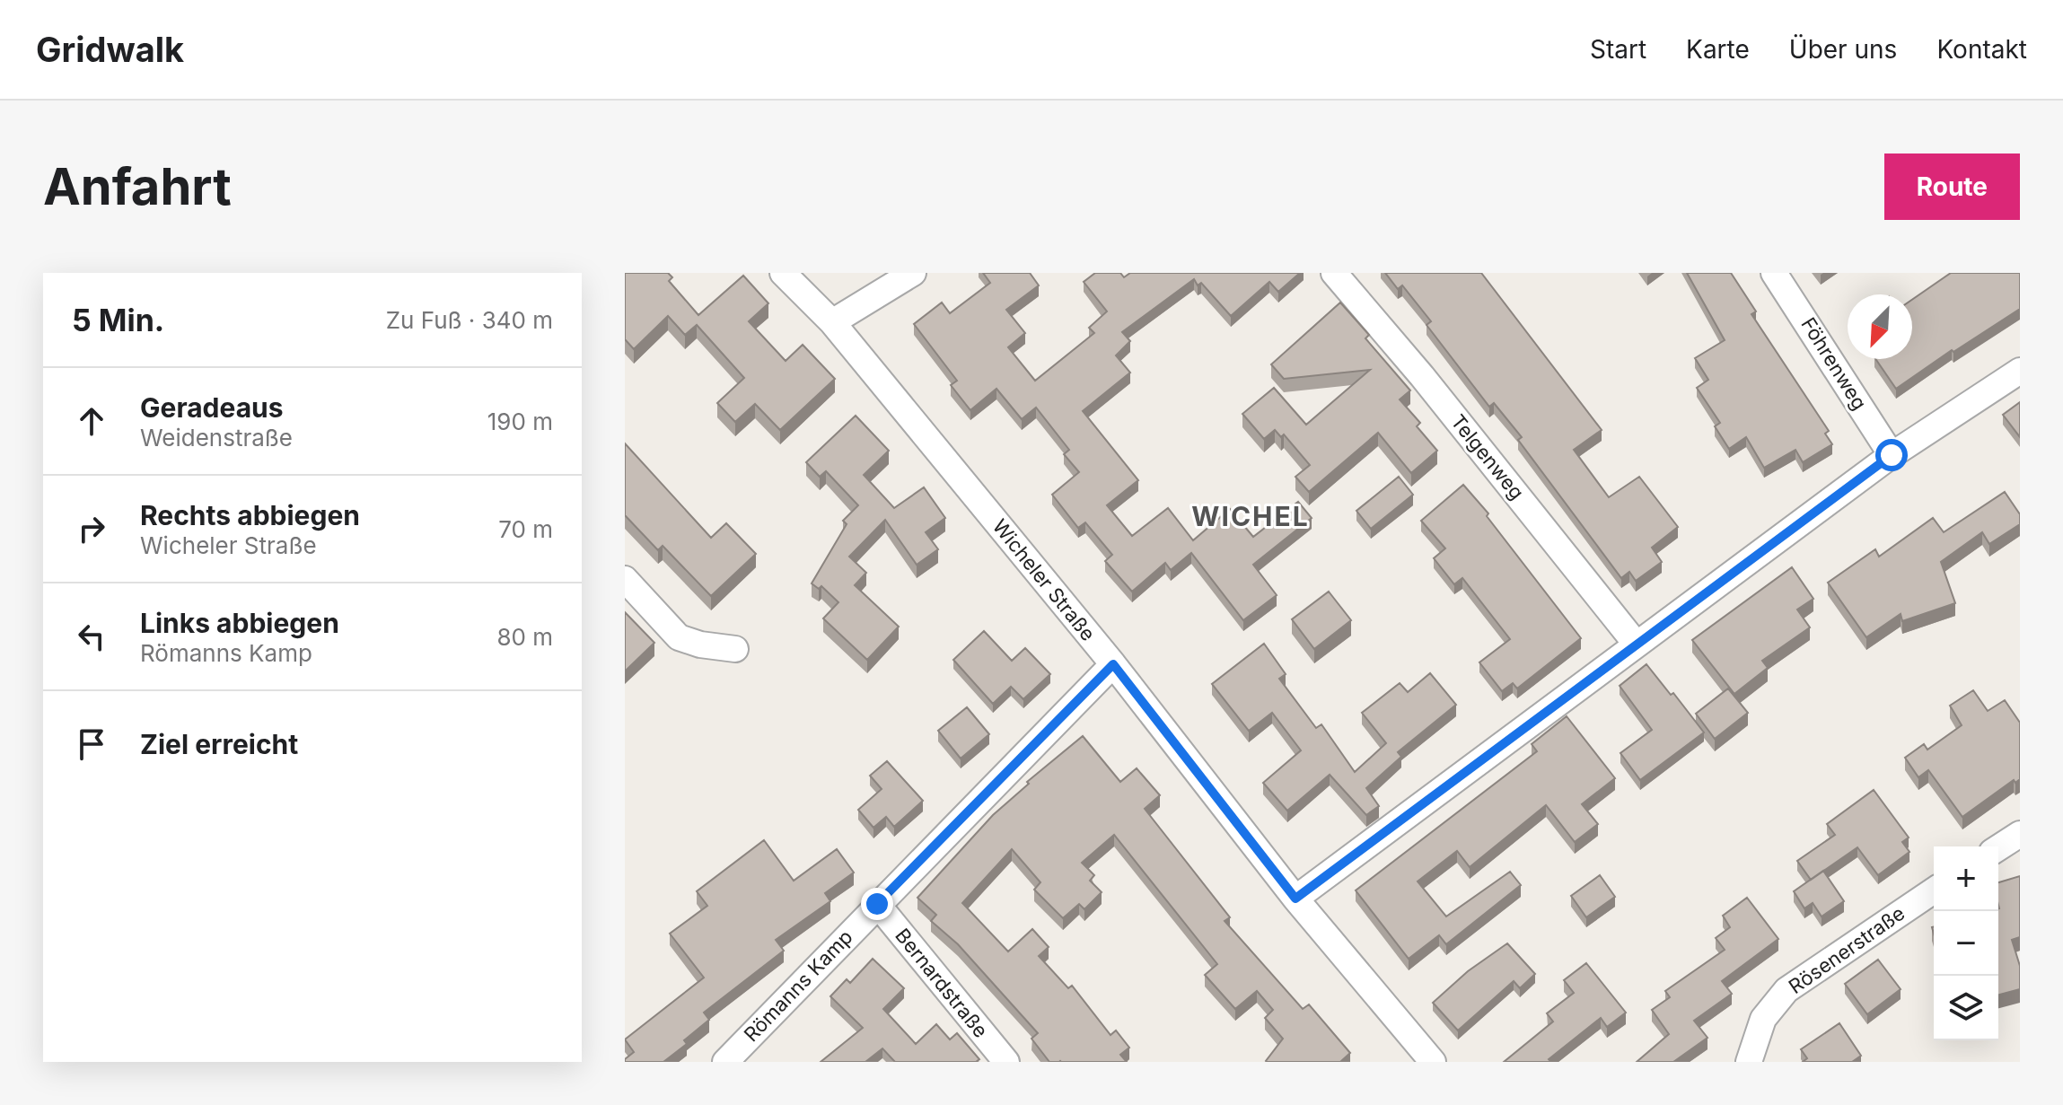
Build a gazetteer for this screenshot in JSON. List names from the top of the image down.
{
  "streets": {
    "street": [
      "Föhrenweg",
      "Telgenweg",
      "Wicheler Straße",
      "Rösenerstraße",
      "Bernardstraße",
      "Römanns Kamp"
    ]
  },
  "crossings": [
    ["Wicheler Straße", "Römanns Kamp"],
    ["Bernardstraße", "Römanns Kamp"]
  ],
  "districts": ["WICHEL"],
  "north": "bottom left",
  "page": {
    "header": "Gridwalk",
    "nav": [
      "Start",
      "Karte",
      "Über uns",
      "Kontakt"
    ],
    "buttons": "Route",
    "title": "Anfahrt",
    "heading": ["5 Min.", "Zu Fuß · 340 m"],
    "list": [
      ["Geradeaus", "Weidenstraße", "190 m"],
      ["Rechts abbiegen", "Wicheler Straße", "70 m"],
      ["Links abbiegen", "Römanns Kamp", "80 m"],
      "Ziel erreicht"
    ],
    "map_buttons": ["+", "−"]
  }
}
